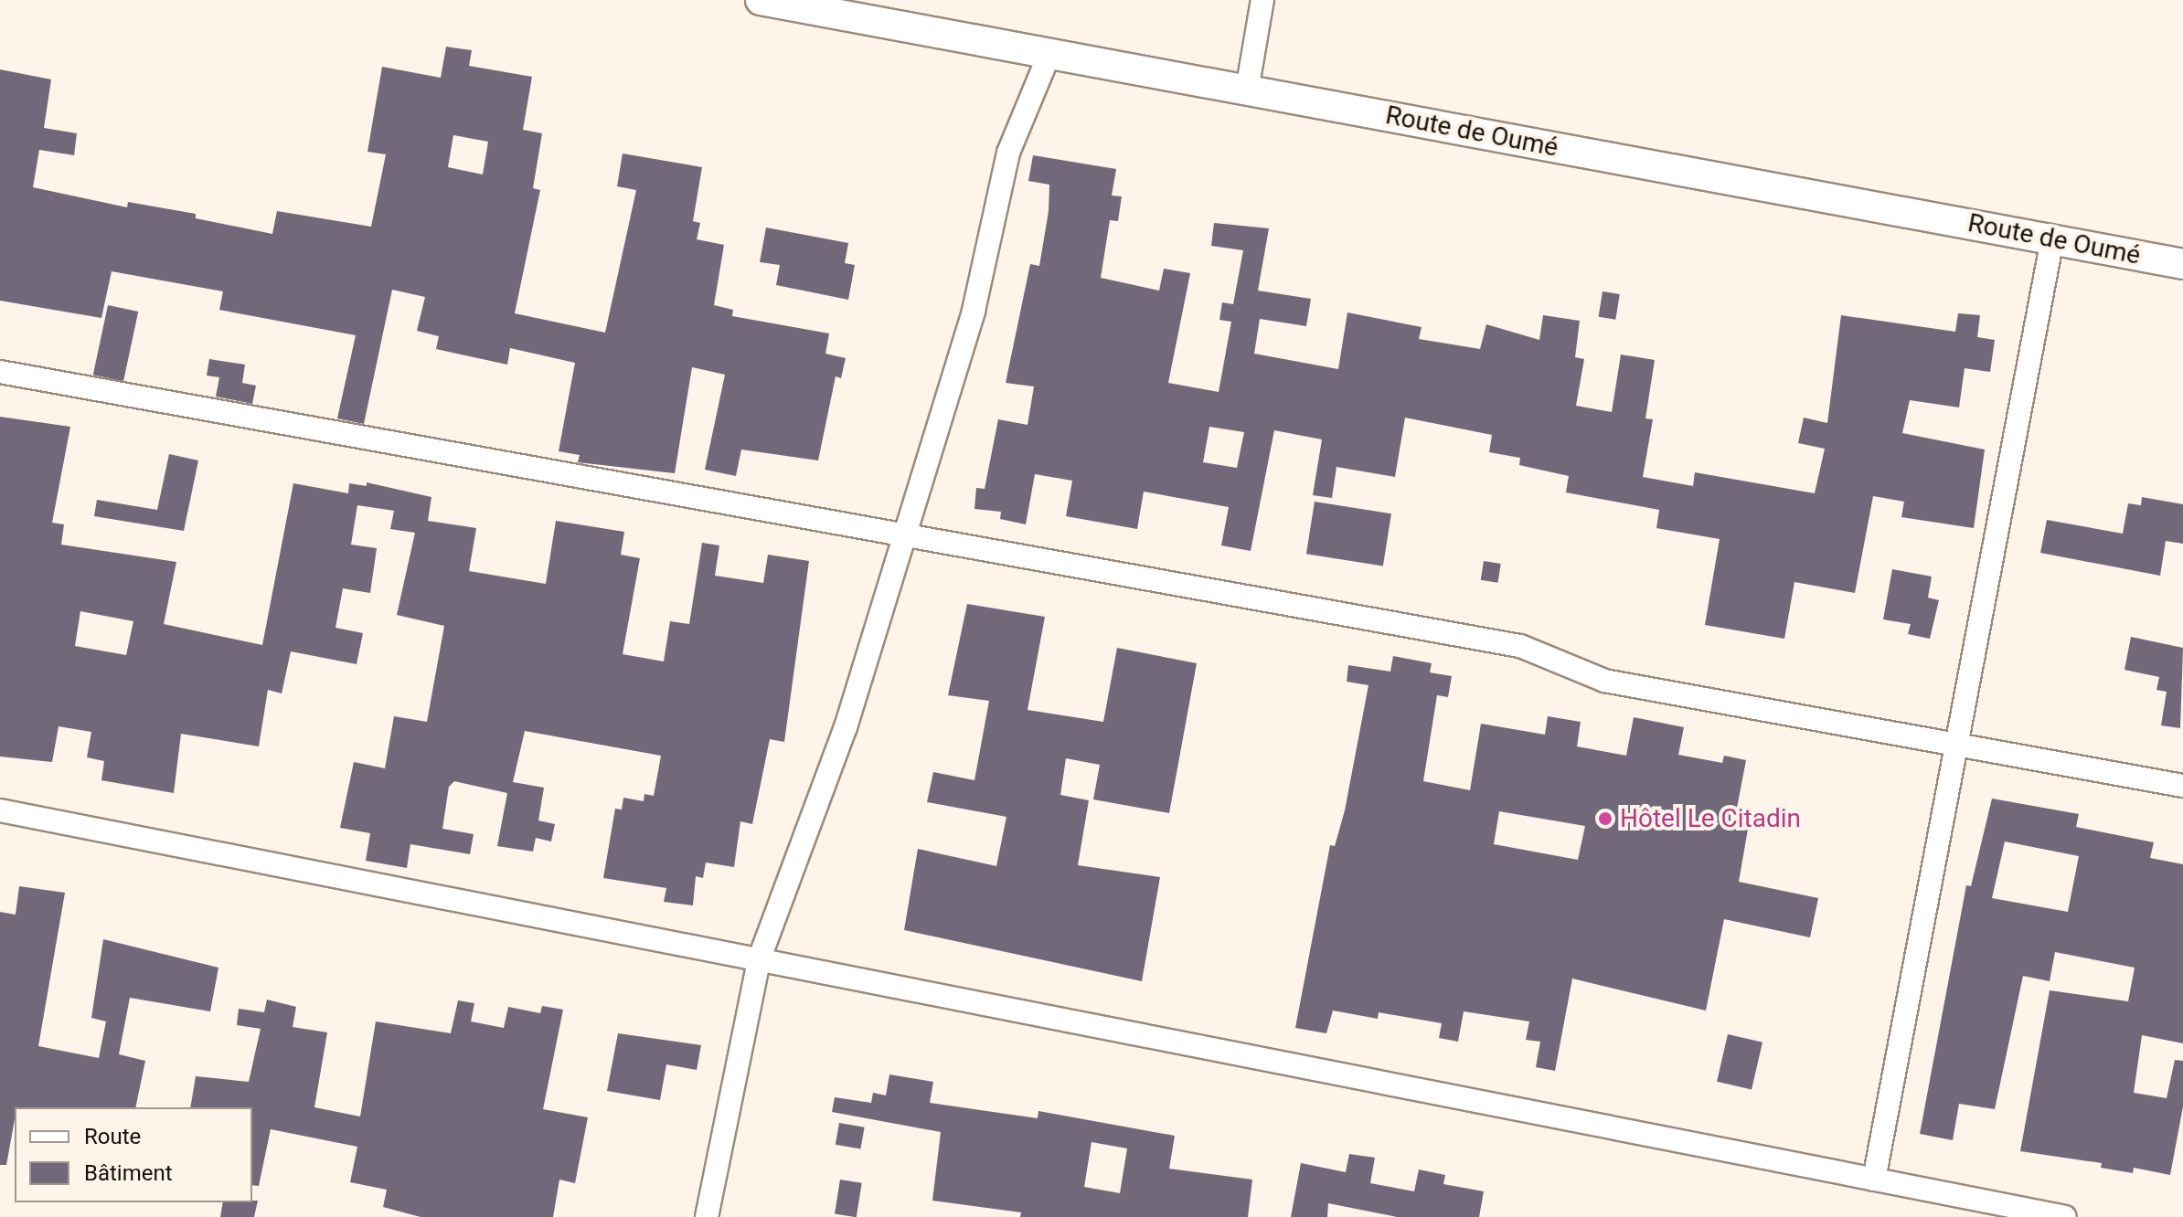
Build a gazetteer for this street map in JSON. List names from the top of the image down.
{
  "streets": {
    "street": ["Route de Oumé"]
  },
  "places": ["Hôtel Le Citadin"],
  "legend": ["Route", "Bâtiment"]
}
